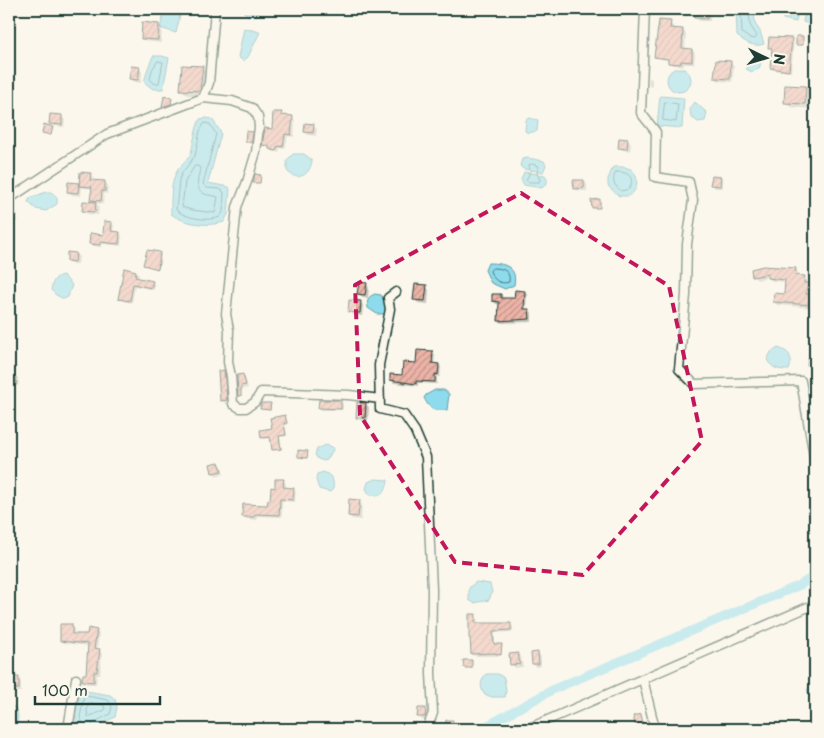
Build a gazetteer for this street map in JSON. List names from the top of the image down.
{
  "scale_bar": "100 m",
  "north": "right"
}
